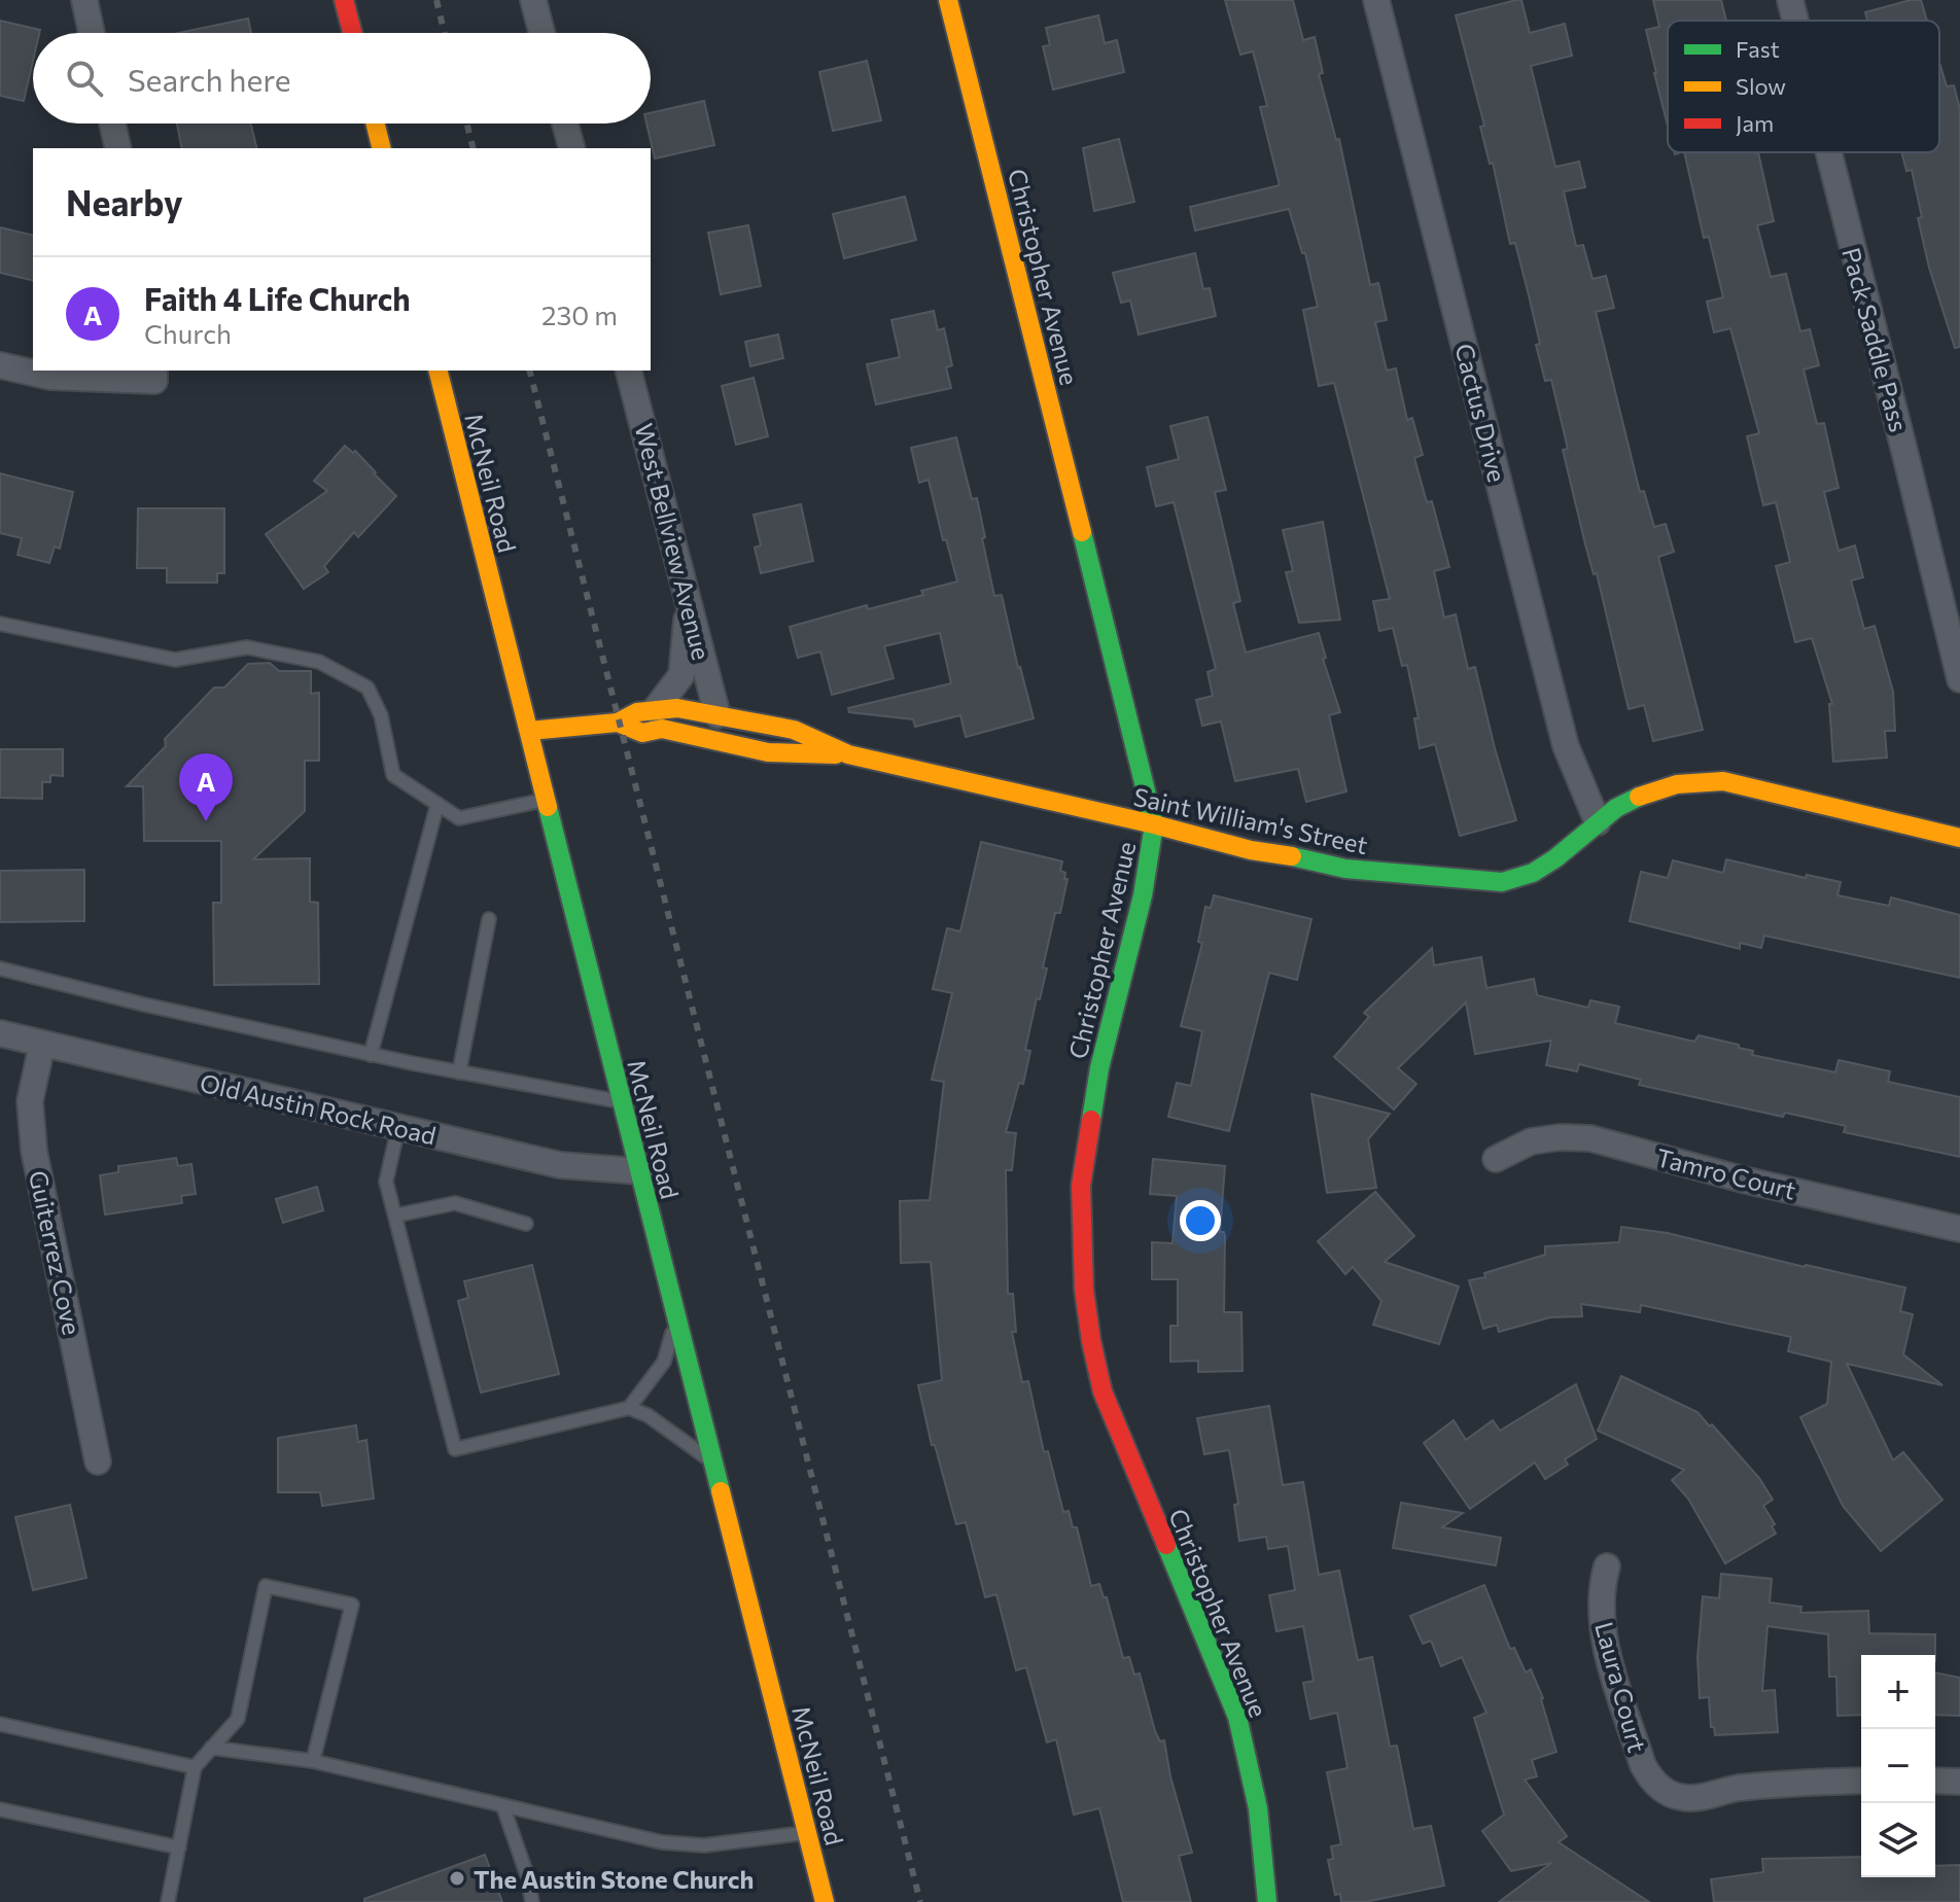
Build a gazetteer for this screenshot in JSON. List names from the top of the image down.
{
  "streets": {
    "street": [
      "Christopher Avenue",
      "Pack Saddle Pass",
      "Cactus Drive",
      "McNeil Road",
      "West Bellview Avenue",
      "Saint William's Street",
      "Old Austin Rock Road",
      "Tamro Court",
      "Guiterrez Cove",
      "Laura Court"
    ]
  },
  "crossings": [
    ["Christopher Avenue", "Saint William's Street"],
    ["Cactus Drive", "Saint William's Street"],
    ["McNeil Road", "Saint William's Street"],
    ["McNeil Road", "Old Austin Rock Road"],
    ["West Bellview Avenue", "Saint William's Street"],
    ["Old Austin Rock Road", "Guiterrez Cove"]
  ],
  "places": ["The Austin Stone Church"],
  "legend": ["Fast", "Slow", "Jam"],
  "page": {
    "search": "Search here",
    "heading": "Nearby",
    "list": [
      {
        "mark": "A",
        "name": "Faith 4 Life Church",
        "note": "Church",
        "value": "230 m"
      }
    ],
    "pins": "A",
    "map_buttons": ["+", "−"]
  }
}
